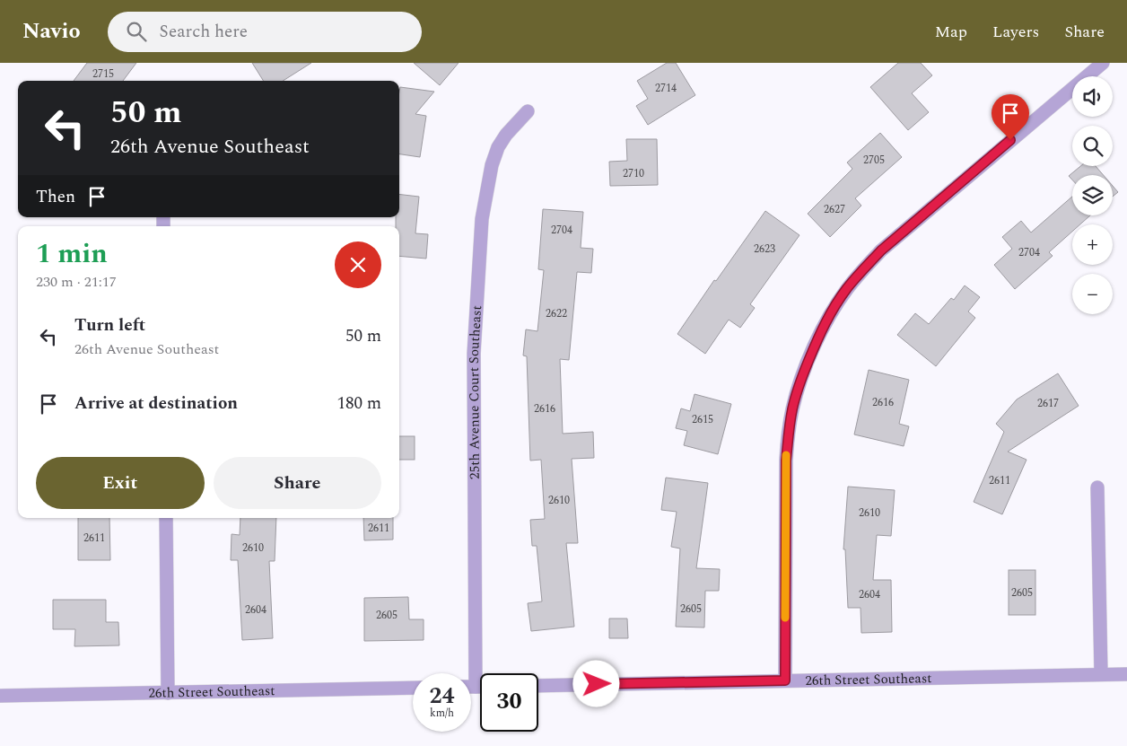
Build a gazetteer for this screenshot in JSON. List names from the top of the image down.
{
  "streets": {
    "street": ["25th Avenue Court Southeast", "26th Street Southeast"]
  },
  "house_numbers": [
    "2715",
    "2714",
    "2705",
    "2710",
    "2627",
    "2704",
    "2623",
    "2704",
    "2622",
    "2616",
    "2617",
    "2616",
    "2615",
    "2611",
    "2610",
    "2610",
    "2611",
    "2611",
    "2610",
    "2605",
    "2604",
    "2605",
    "2604",
    "2605"
  ],
  "page": {
    "header": "Navio",
    "search": "Search here",
    "nav": ["Map", "Layers", "Share"],
    "map_buttons": ["+", "−"],
    "turn": ["50 m", "26th Avenue Southeast"],
    "then": "Then",
    "heading": ["1 min", "230 m · 21:17"],
    "list": [
      {
        "name": "Turn left",
        "note": "26th Avenue Southeast",
        "value": "50 m"
      },
      {
        "name": "Arrive at destination",
        "value": "180 m"
      }
    ],
    "buttons": ["Exit", "Share"],
    "speed": "24 km/h",
    "limit": "30"
  }
}
